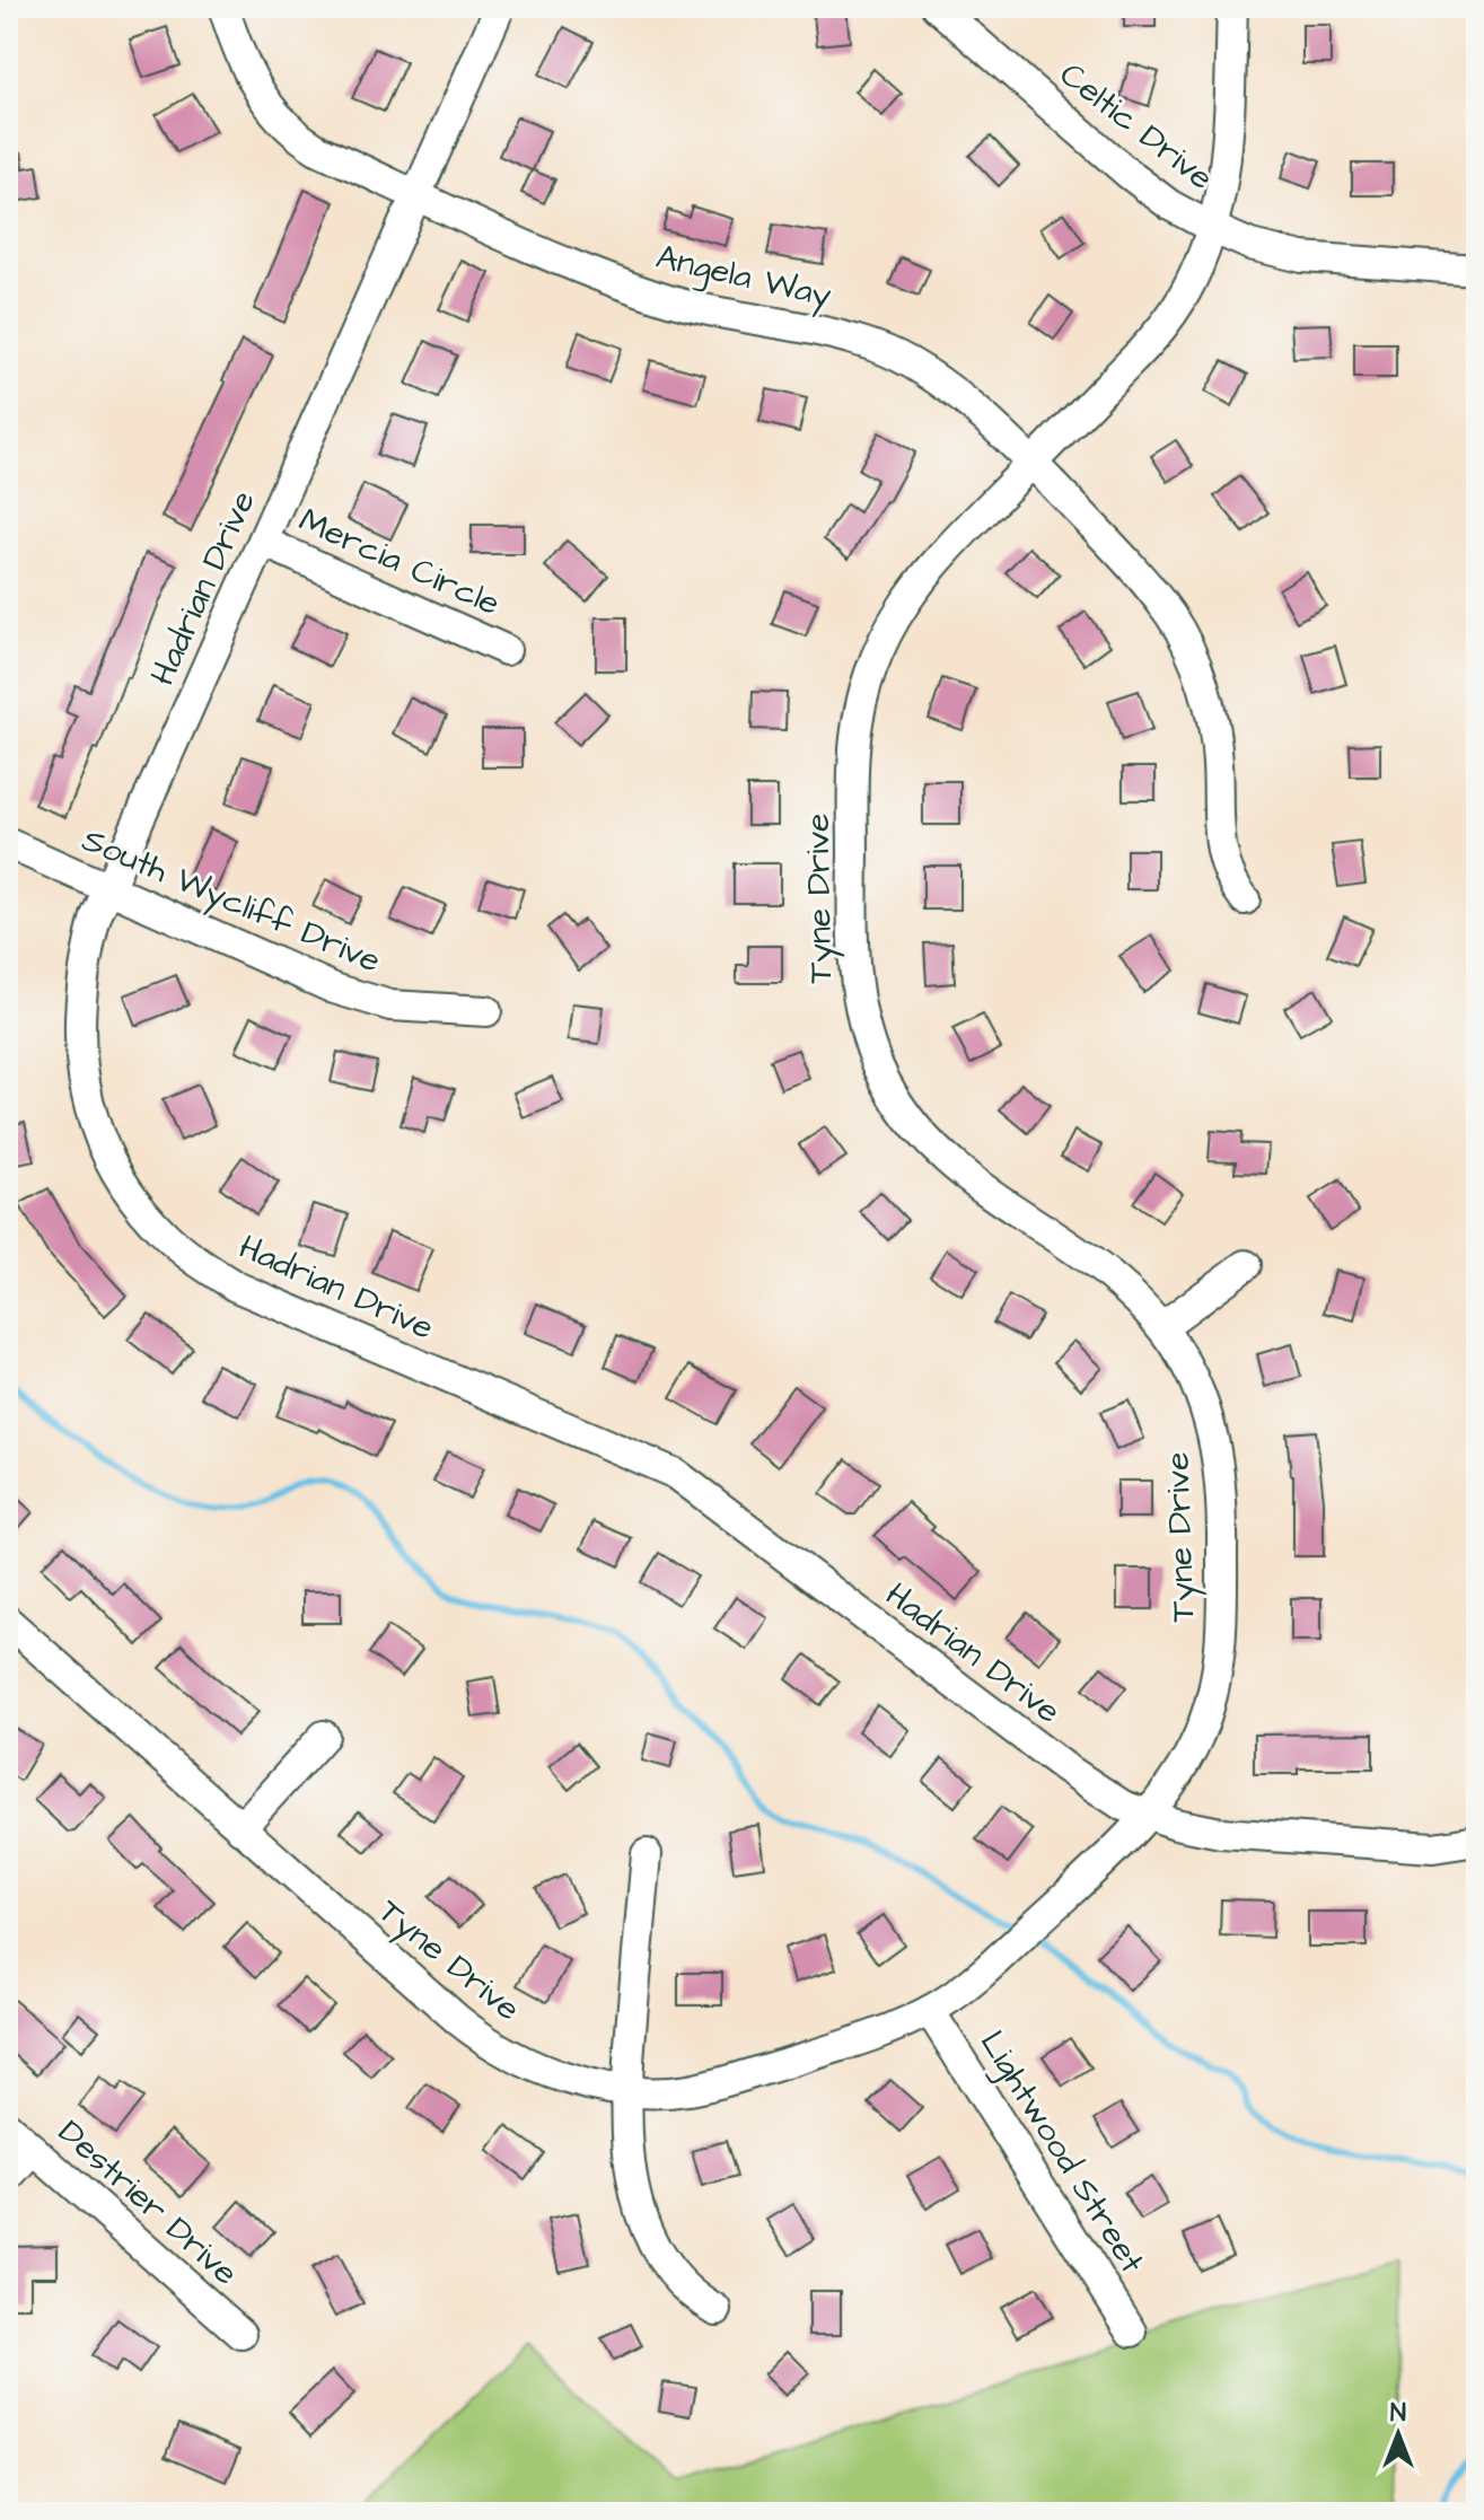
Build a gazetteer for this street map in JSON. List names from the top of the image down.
{
  "streets": {
    "street": [
      "Celtic Drive",
      "Angela Way",
      "Mercia Circle",
      "Hadrian Drive",
      "Tyne Drive",
      "South Wycliff Drive",
      "Lightwood Street",
      "Destrier Drive"
    ]
  },
  "crossings": [
    ["Celtic Drive", "Tyne Drive"],
    ["Angela Way", "Hadrian Drive"],
    ["Angela Way", "Tyne Drive"],
    ["Mercia Circle", "Hadrian Drive"],
    ["Hadrian Drive", "Tyne Drive"],
    ["Hadrian Drive", "South Wycliff Drive"],
    ["Tyne Drive", "Lightwood Street"]
  ],
  "north": "top"
}
